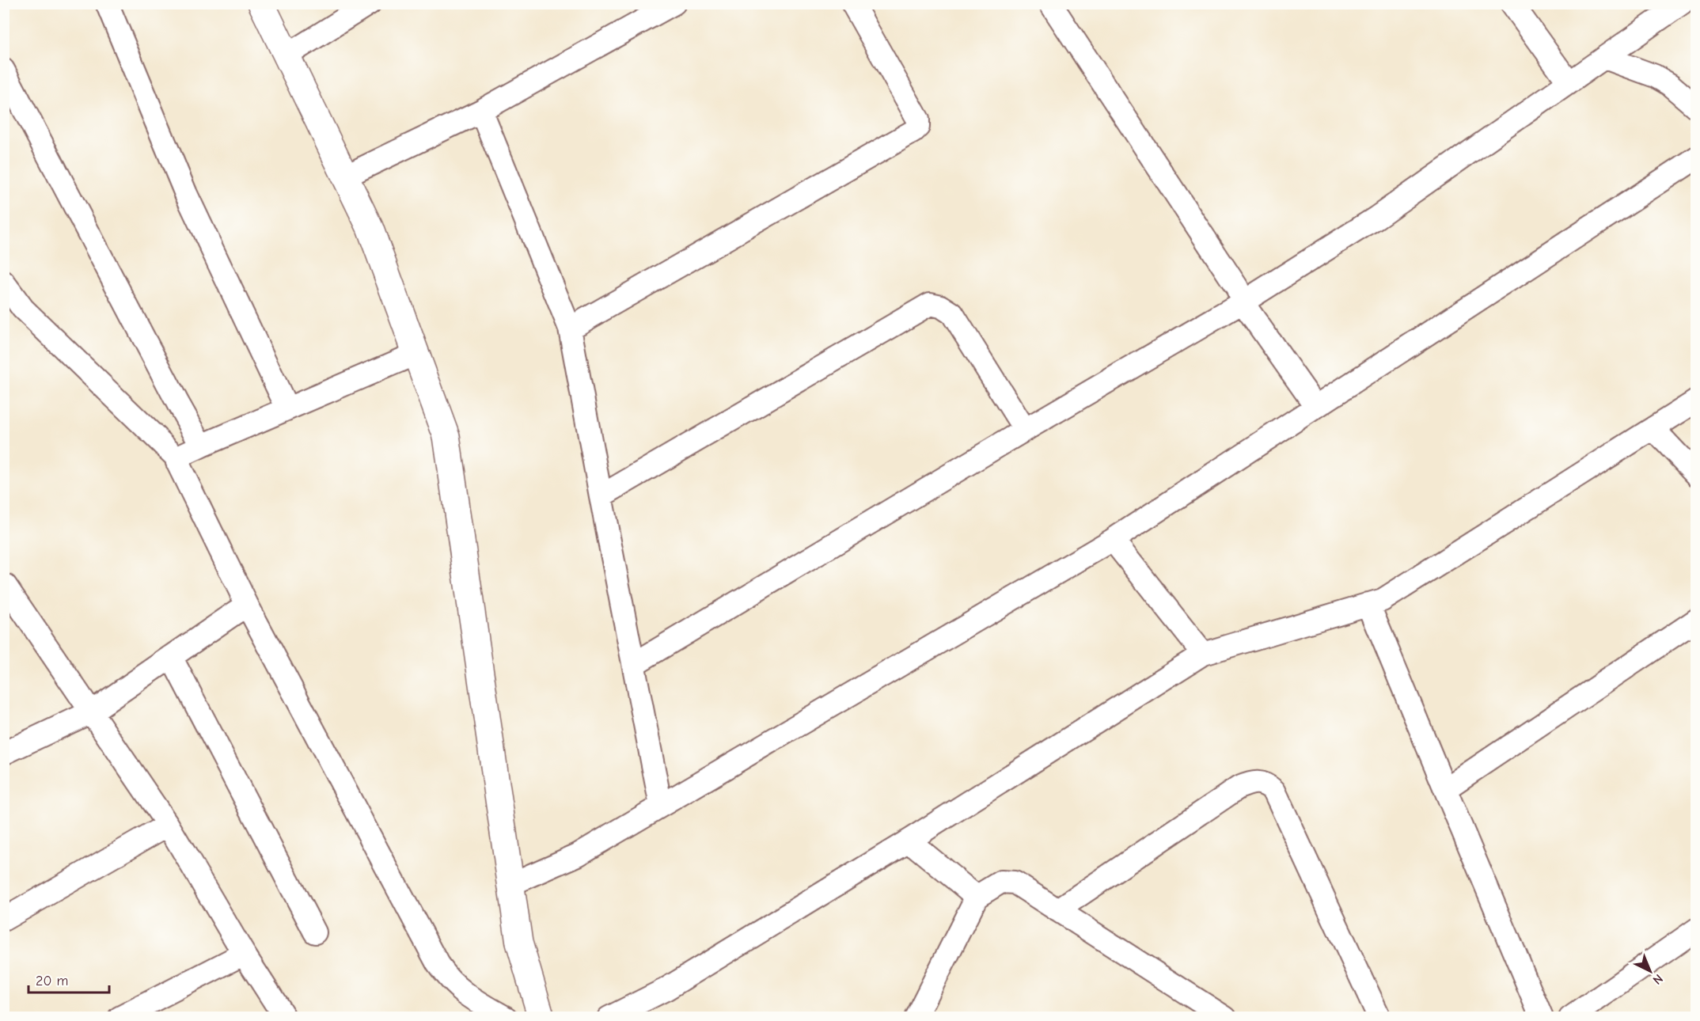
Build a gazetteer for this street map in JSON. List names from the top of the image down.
{
  "scale_bar": "20 m",
  "north": "bottom right"
}
